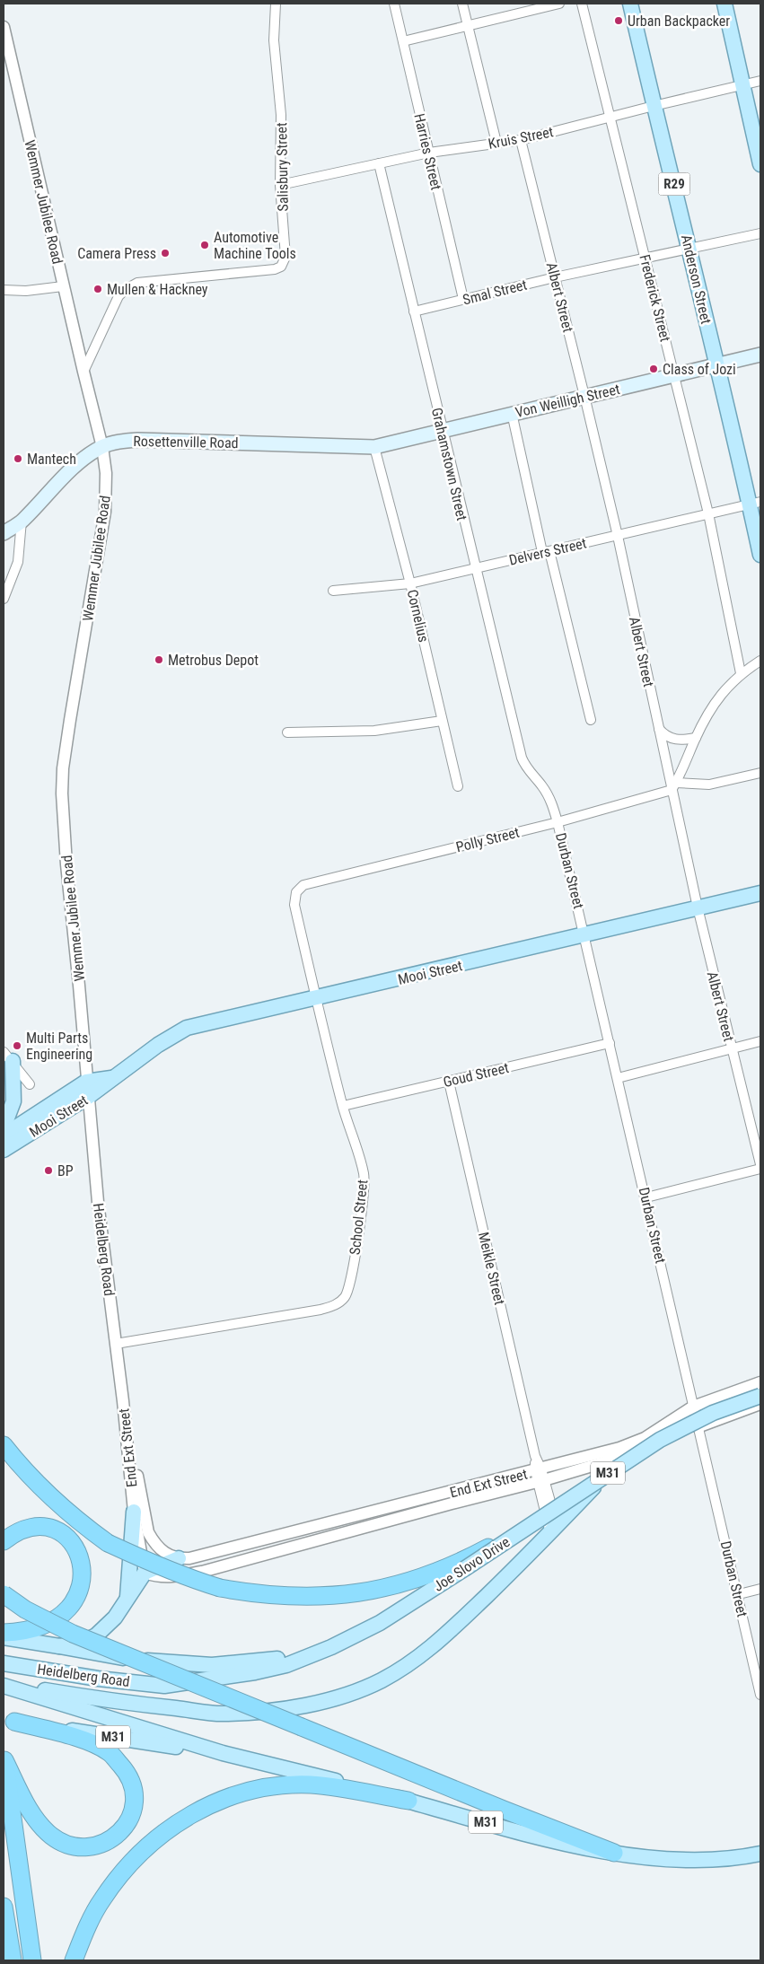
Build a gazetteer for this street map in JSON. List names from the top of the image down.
{
  "streets": {
    "main road": [
      "R29",
      "Anderson Street",
      "Von Weilligh Street",
      "Rosettenville Road",
      "Mooi Street",
      "Heidelberg Road",
      "M31",
      "Joe Slovo Drive"
    ],
    "street": [
      "Kruis Street",
      "Harries Street",
      "Salisbury Street",
      "Wemmer Jubilee Road",
      "Smal Street",
      "Albert Street",
      "Frederick Street",
      "Grahamstown Street",
      "Delvers Street",
      "Cornelius",
      "Polly Street",
      "Durban Street",
      "Goud Street",
      "School Street",
      "Meikle Street",
      "End Ext Street"
    ]
  },
  "crossings": [
    ["Kruis Street", "Harries Street"],
    ["Kruis Street", "Salisbury Street"],
    ["Kruis Street", "Anderson Street"],
    ["Kruis Street", "Albert Street"],
    ["Kruis Street", "Frederick Street"],
    ["Kruis Street", "Grahamstown Street"],
    ["Harries Street", "Smal Street"],
    ["Salisbury Street", "Wemmer Jubilee Road"],
    ["Wemmer Jubilee Road", "Rosettenville Road"],
    ["Wemmer Jubilee Road", "Mooi Street"],
    ["Wemmer Jubilee Road", "Heidelberg Road"],
    ["Anderson Street", "Smal Street"],
    ["Anderson Street", "Von Weilligh Street"],
    ["Anderson Street", "Delvers Street"],
    ["Smal Street", "Albert Street"],
    ["Smal Street", "Frederick Street"],
    ["Smal Street", "Grahamstown Street"],
    ["Albert Street", "Von Weilligh Street"],
    ["Albert Street", "Delvers Street"],
    ["Albert Street", "Polly Street"],
    ["Albert Street", "Mooi Street"],
    ["Frederick Street", "Von Weilligh Street"],
    ["Frederick Street", "Delvers Street"],
    ["Von Weilligh Street", "Rosettenville Road"],
    ["Von Weilligh Street", "Grahamstown Street"],
    ["Von Weilligh Street", "Cornelius"],
    ["Rosettenville Road", "Cornelius"],
    ["Grahamstown Street", "Delvers Street"],
    ["Grahamstown Street", "Durban Street"],
    ["Delvers Street", "Cornelius"],
    ["Polly Street", "Durban Street"],
    ["Polly Street", "School Street"],
    ["Durban Street", "Mooi Street"],
    ["Durban Street", "Goud Street"],
    ["Durban Street", "End Ext Street"],
    ["Mooi Street", "School Street"],
    ["Mooi Street", "Heidelberg Road"],
    ["Goud Street", "School Street"],
    ["Goud Street", "Meikle Street"],
    ["School Street", "Heidelberg Road"],
    ["Heidelberg Road", "End Ext Street"],
    ["Heidelberg Road", "Joe Slovo Drive"],
    ["Meikle Street", "End Ext Street"]
  ],
  "places": [
    "Urban Backpacker",
    "Automotive Machine Tools",
    "Camera Press",
    "Mullen & Hackney",
    "Class of Jozi",
    "Mantech",
    "Metrobus Depot",
    "Multi Parts Engineering",
    "BP"
  ]
}
